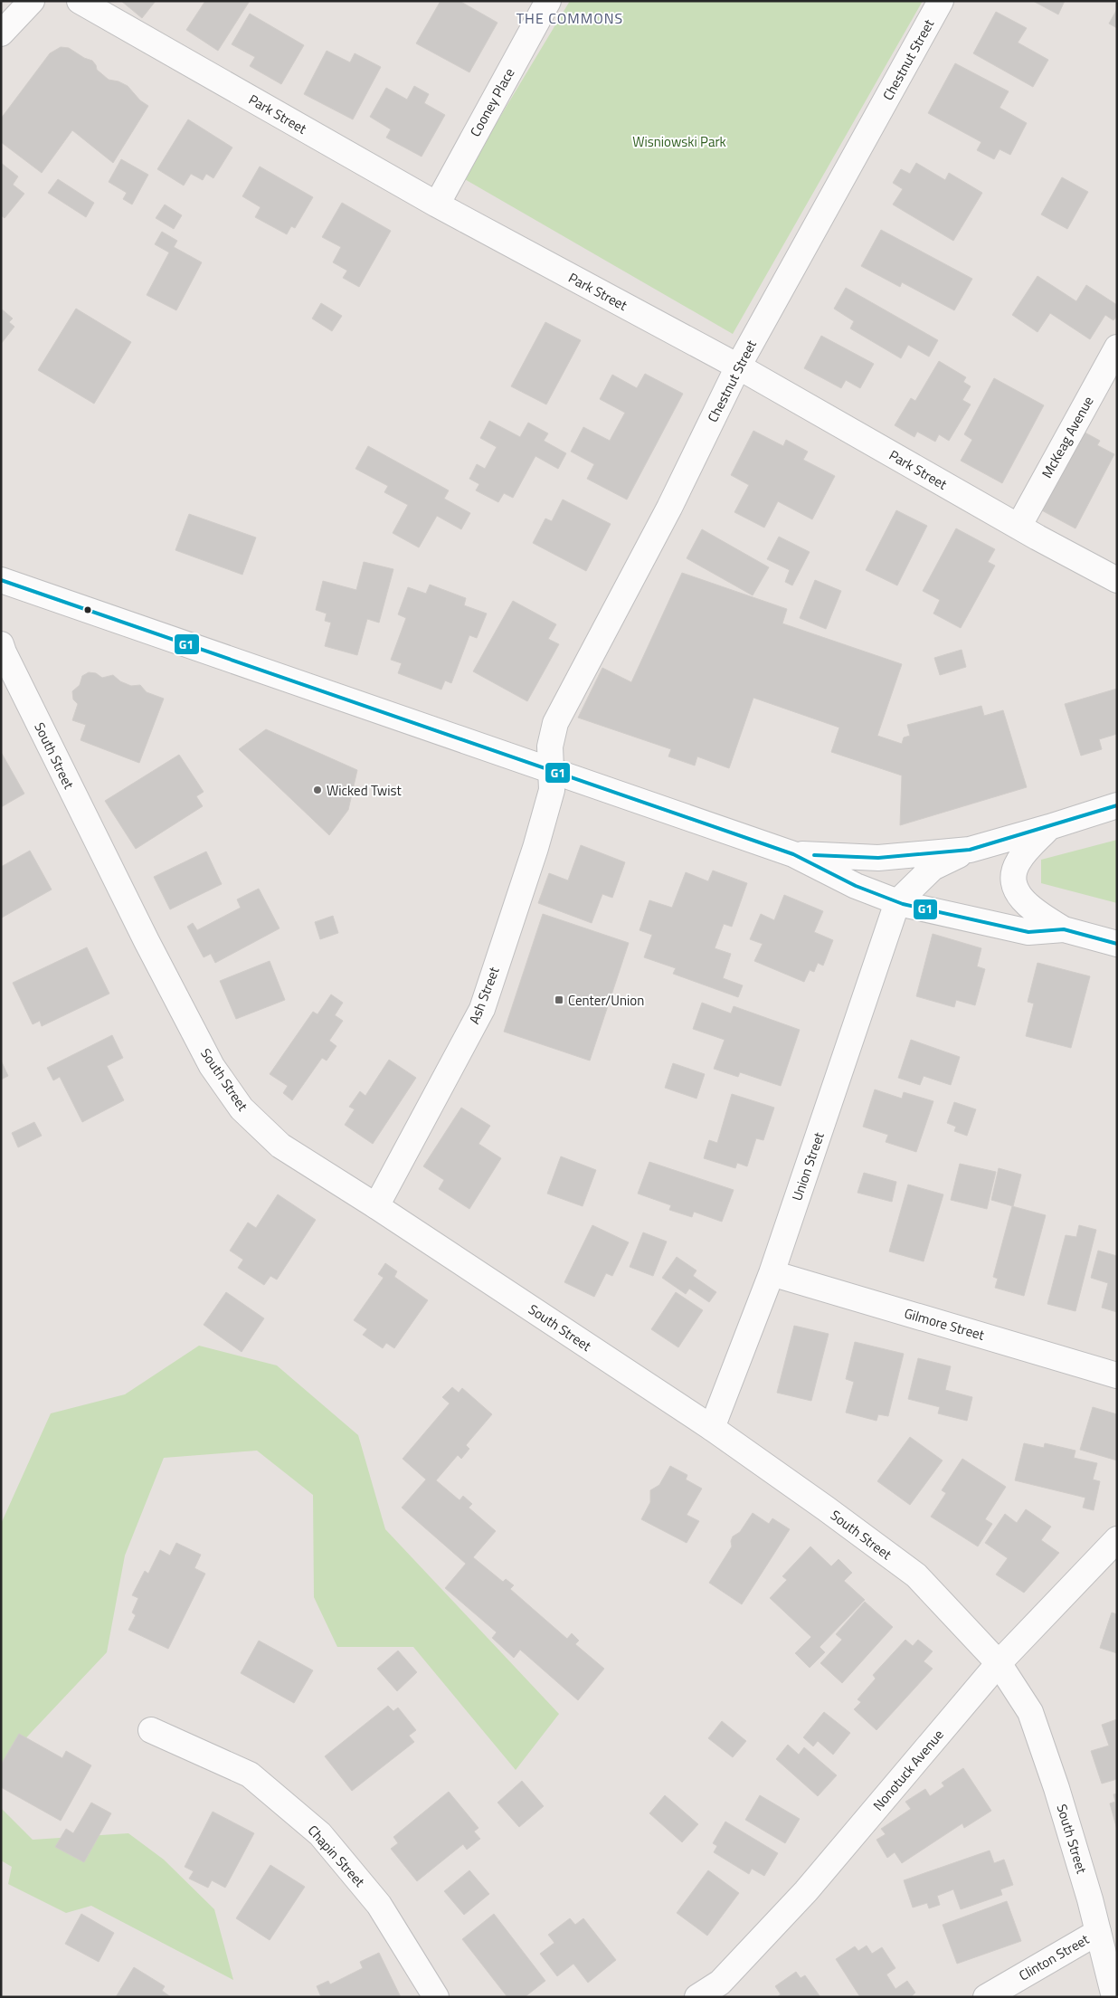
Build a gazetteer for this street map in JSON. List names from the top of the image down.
{
  "streets": {
    "street": [
      "Chestnut Street",
      "Cooney Place",
      "Park Street",
      "McKeag Avenue",
      "South Street",
      "Ash Street",
      "Union Street",
      "Gilmore Street",
      "Nonotuck Avenue",
      "Chapin Street",
      "Clinton Street"
    ]
  },
  "crossings": [
    ["Chestnut Street", "Park Street"],
    ["Chestnut Street", "Ash Street"],
    ["Cooney Place", "Park Street"],
    ["Park Street", "McKeag Avenue"],
    ["South Street", "Ash Street"],
    ["South Street", "Union Street"],
    ["South Street", "Nonotuck Avenue"],
    ["South Street", "Clinton Street"],
    ["Union Street", "Gilmore Street"]
  ],
  "districts": ["THE COMMONS"],
  "parks": ["Wisniowski Park"],
  "places": {
    "other": ["Wicked Twist"],
    "transit": ["Center/Union"]
  },
  "lines": ["transit line G1"]
}
